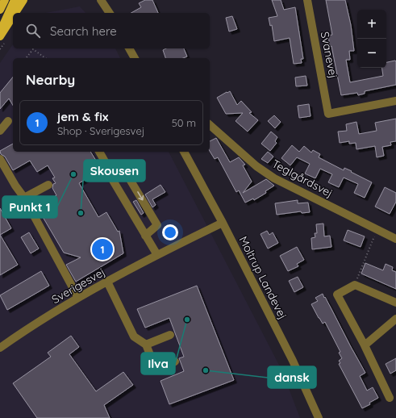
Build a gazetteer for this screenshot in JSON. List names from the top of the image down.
{
  "streets": {
    "street": [
      "Svanevej",
      "Teglgårdsvej",
      "Moltrup Landevej",
      "Sverigesvej"
    ]
  },
  "crossings": [
    ["Moltrup Landevej", "Sverigesvej"]
  ],
  "places": [
    "Punkt 1",
    "Skousen",
    "Ilva",
    "dansk"
  ],
  "page": {
    "map_buttons": ["+", "−"],
    "search": "Search here",
    "heading": "Nearby",
    "list": [
      {
        "mark": "1",
        "name": "jem & fix",
        "note": "Shop · Sverigesvej",
        "value": "50 m"
      }
    ],
    "pins": "1"
  }
}
